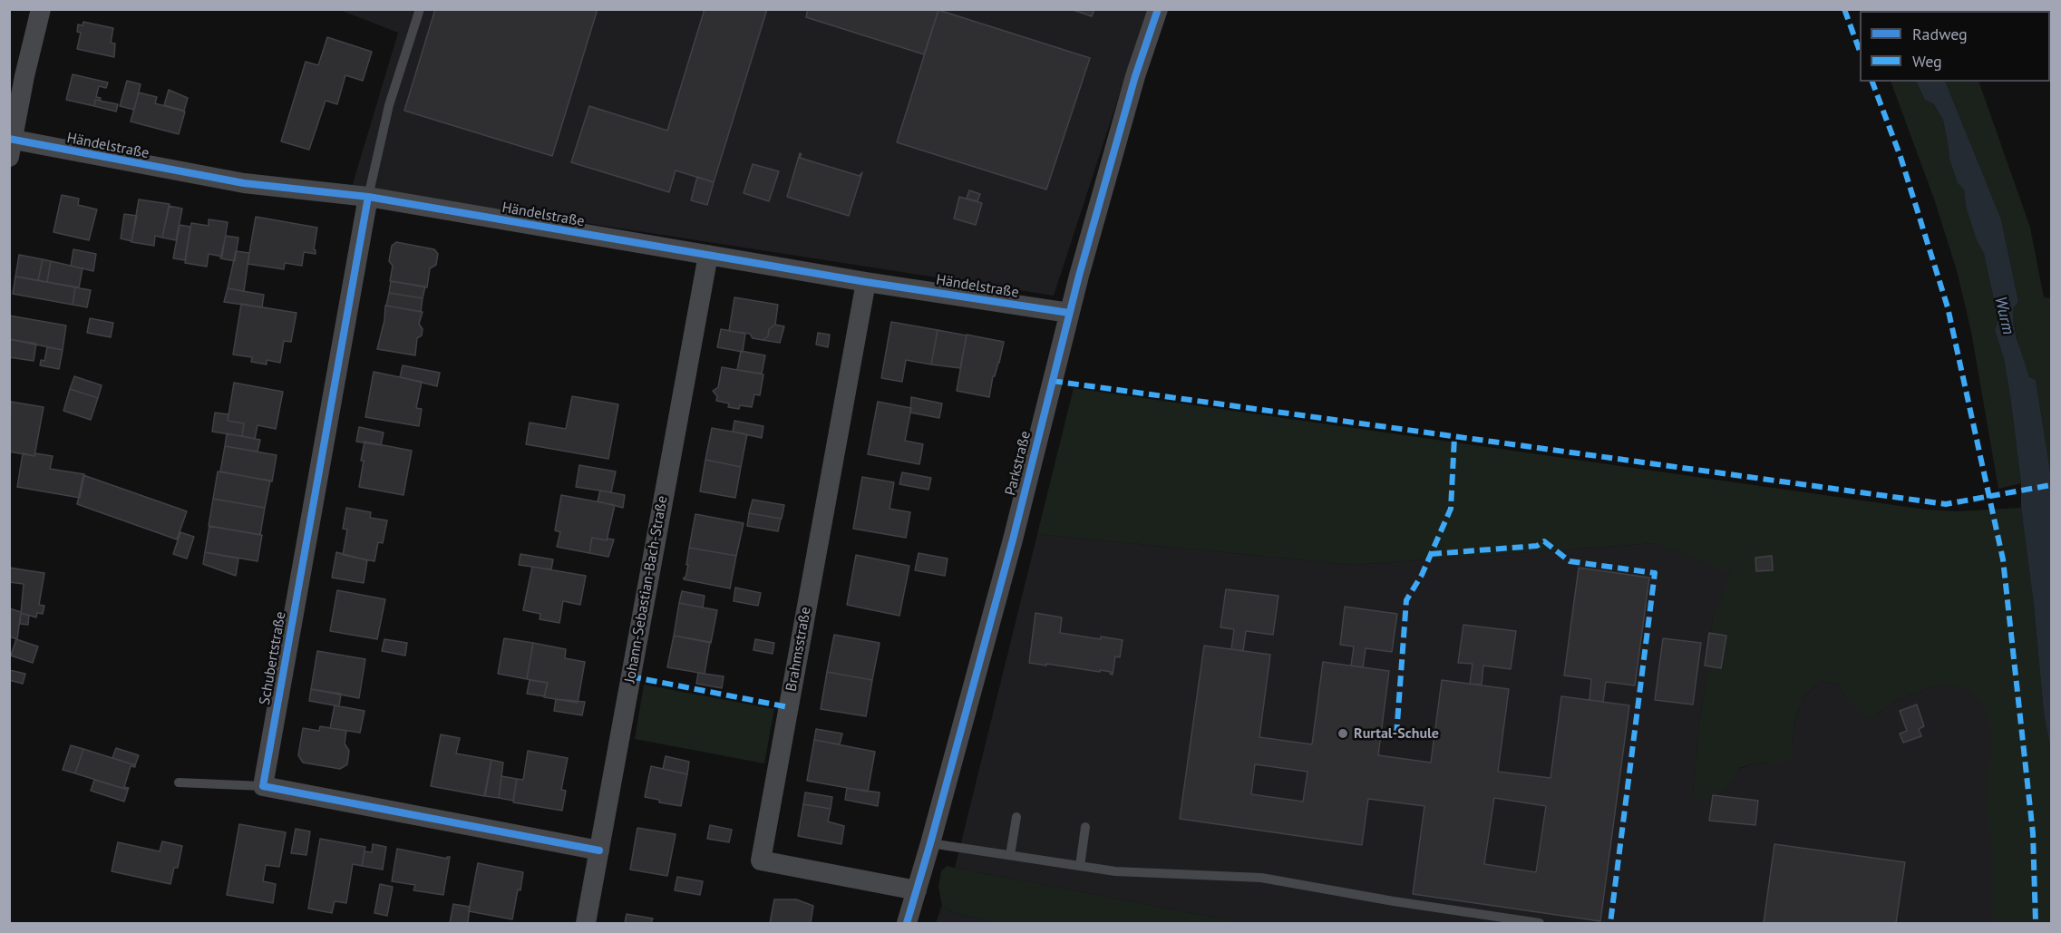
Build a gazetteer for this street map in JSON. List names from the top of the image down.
{
  "streets": {
    "street": [
      "Händelstraße",
      "Parkstraße",
      "Johann-Sebastian-Bach-Straße",
      "Brahmsstraße",
      "Schubertstraße"
    ]
  },
  "crossings": [
    ["Händelstraße", "Parkstraße"],
    ["Händelstraße", "Johann-Sebastian-Bach-Straße"],
    ["Händelstraße", "Brahmsstraße"],
    ["Händelstraße", "Schubertstraße"],
    ["Parkstraße", "Brahmsstraße"]
  ],
  "water": ["Wurm"],
  "places": ["Rurtal-Schule"],
  "legend": ["Radweg", "Weg"]
}
